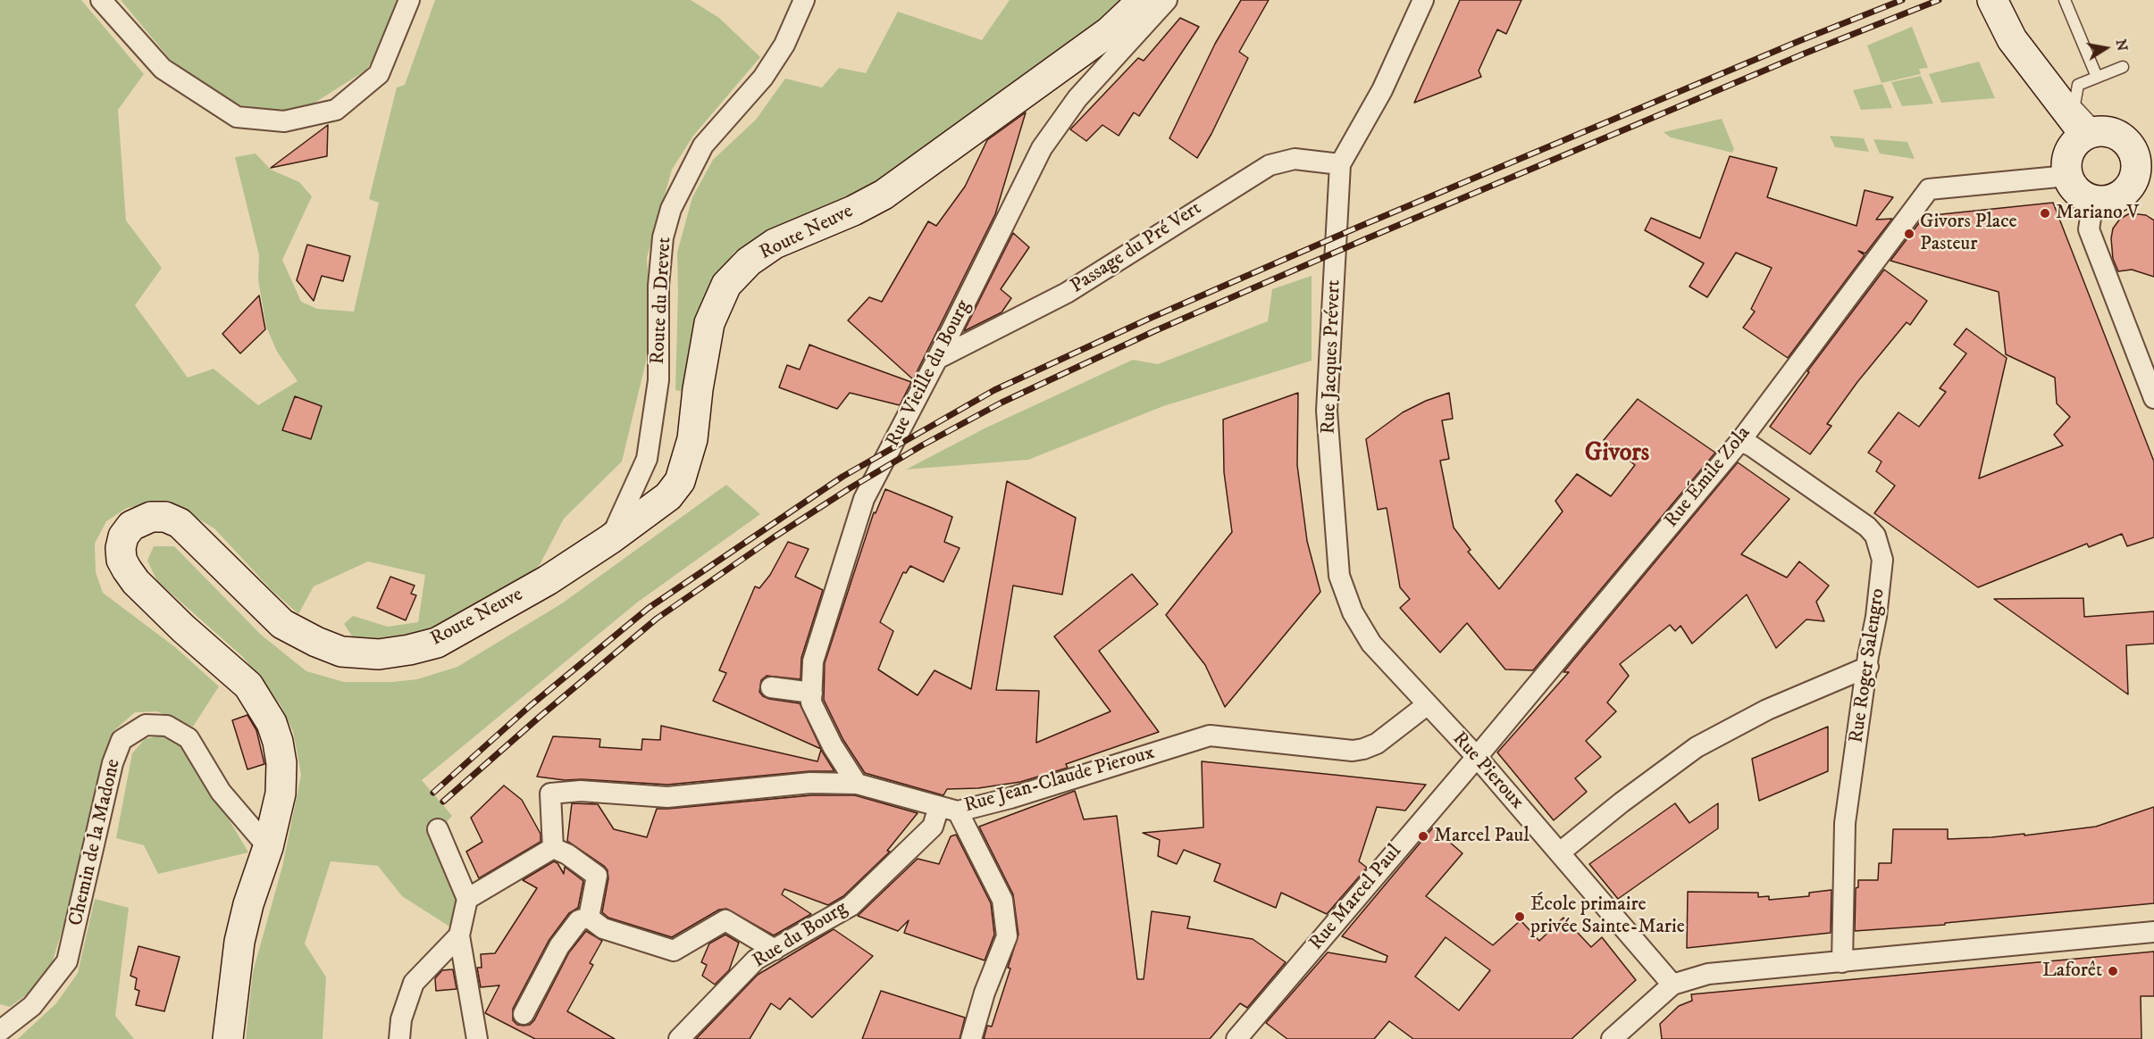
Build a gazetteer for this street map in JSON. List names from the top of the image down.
{
  "streets": {
    "street": [
      "Route Neuve",
      "Passage du Pré Vert",
      "Route du Drevet",
      "Rue Jacques Prévert",
      "Rue Vieille du Bourg",
      "Rue Émile Zola",
      "Rue Roger Salengro",
      "Rue Pieroux",
      "Rue Jean-Claude Pieroux",
      "Chemin de la Madone",
      "Rue Marcel Paul",
      "Rue du Bourg"
    ]
  },
  "crossings": [
    ["Route Neuve", "Route du Drevet"],
    ["Route Neuve", "Chemin de la Madone"],
    ["Passage du Pré Vert", "Rue Jacques Prévert"],
    ["Passage du Pré Vert", "Rue Vieille du Bourg"],
    ["Rue Jacques Prévert", "Rue Pieroux"],
    ["Rue Jacques Prévert", "Rue Jean-Claude Pieroux"],
    ["Rue Vieille du Bourg", "Rue Jean-Claude Pieroux"],
    ["Rue Émile Zola", "Rue Roger Salengro"],
    ["Rue Émile Zola", "Rue Pieroux"],
    ["Rue Émile Zola", "Rue Marcel Paul"],
    ["Rue Pieroux", "Rue Jean-Claude Pieroux"],
    ["Rue Pieroux", "Rue Marcel Paul"],
    ["Rue Jean-Claude Pieroux", "Rue du Bourg"]
  ],
  "districts": ["Givors"],
  "places": [
    "Mariano V",
    "Givors Place Pasteur",
    "Marcel Paul",
    "École primaire privée Sainte-Marie",
    "Laforêt"
  ],
  "north": "right"
}
